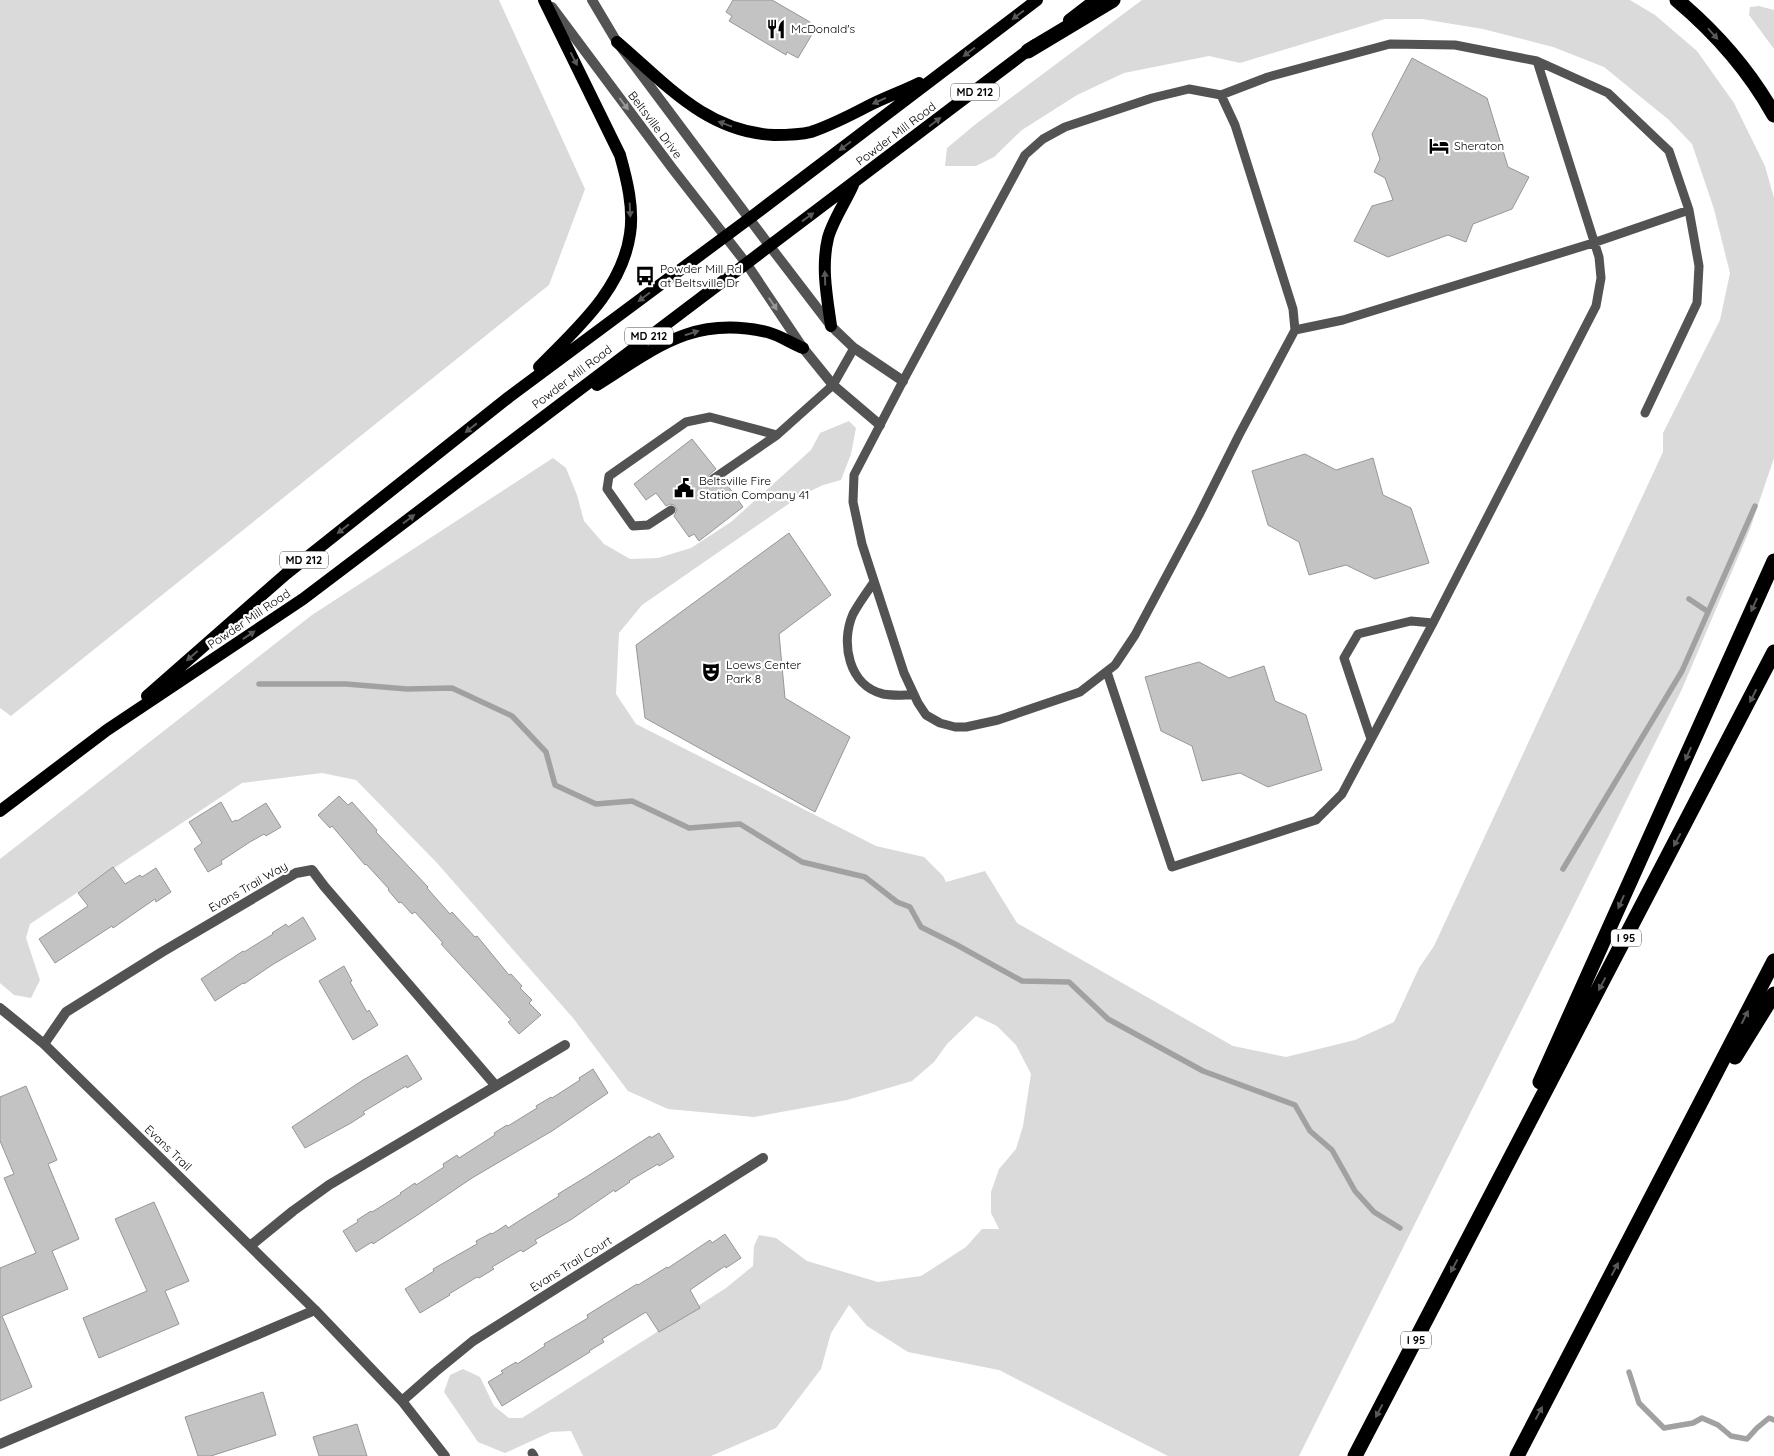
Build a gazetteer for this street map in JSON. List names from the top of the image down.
{
  "streets": {
    "highway": ["I 95"],
    "main road": ["MD 212", "Powder Mill Road"],
    "street": [
      "Beltsville Drive",
      "Evans Trail Way",
      "Evans Trail",
      "Evans Trail Court"
    ]
  },
  "crossings": [
    ["Beltsville Drive", "Powder Mill Road"],
    ["Evans Trail Way", "Evans Trail"],
    ["Evans Trail", "Evans Trail Court"]
  ],
  "places": {
    "restaurant": ["McDonald's"],
    "hotel": ["Sheraton"],
    "bus stop": ["Powder Mill Rd at Beltsville Dr"],
    "public building": ["Beltsville Fire Station Company 41"],
    "theatre": ["Loews Center Park 8"]
  }
}
